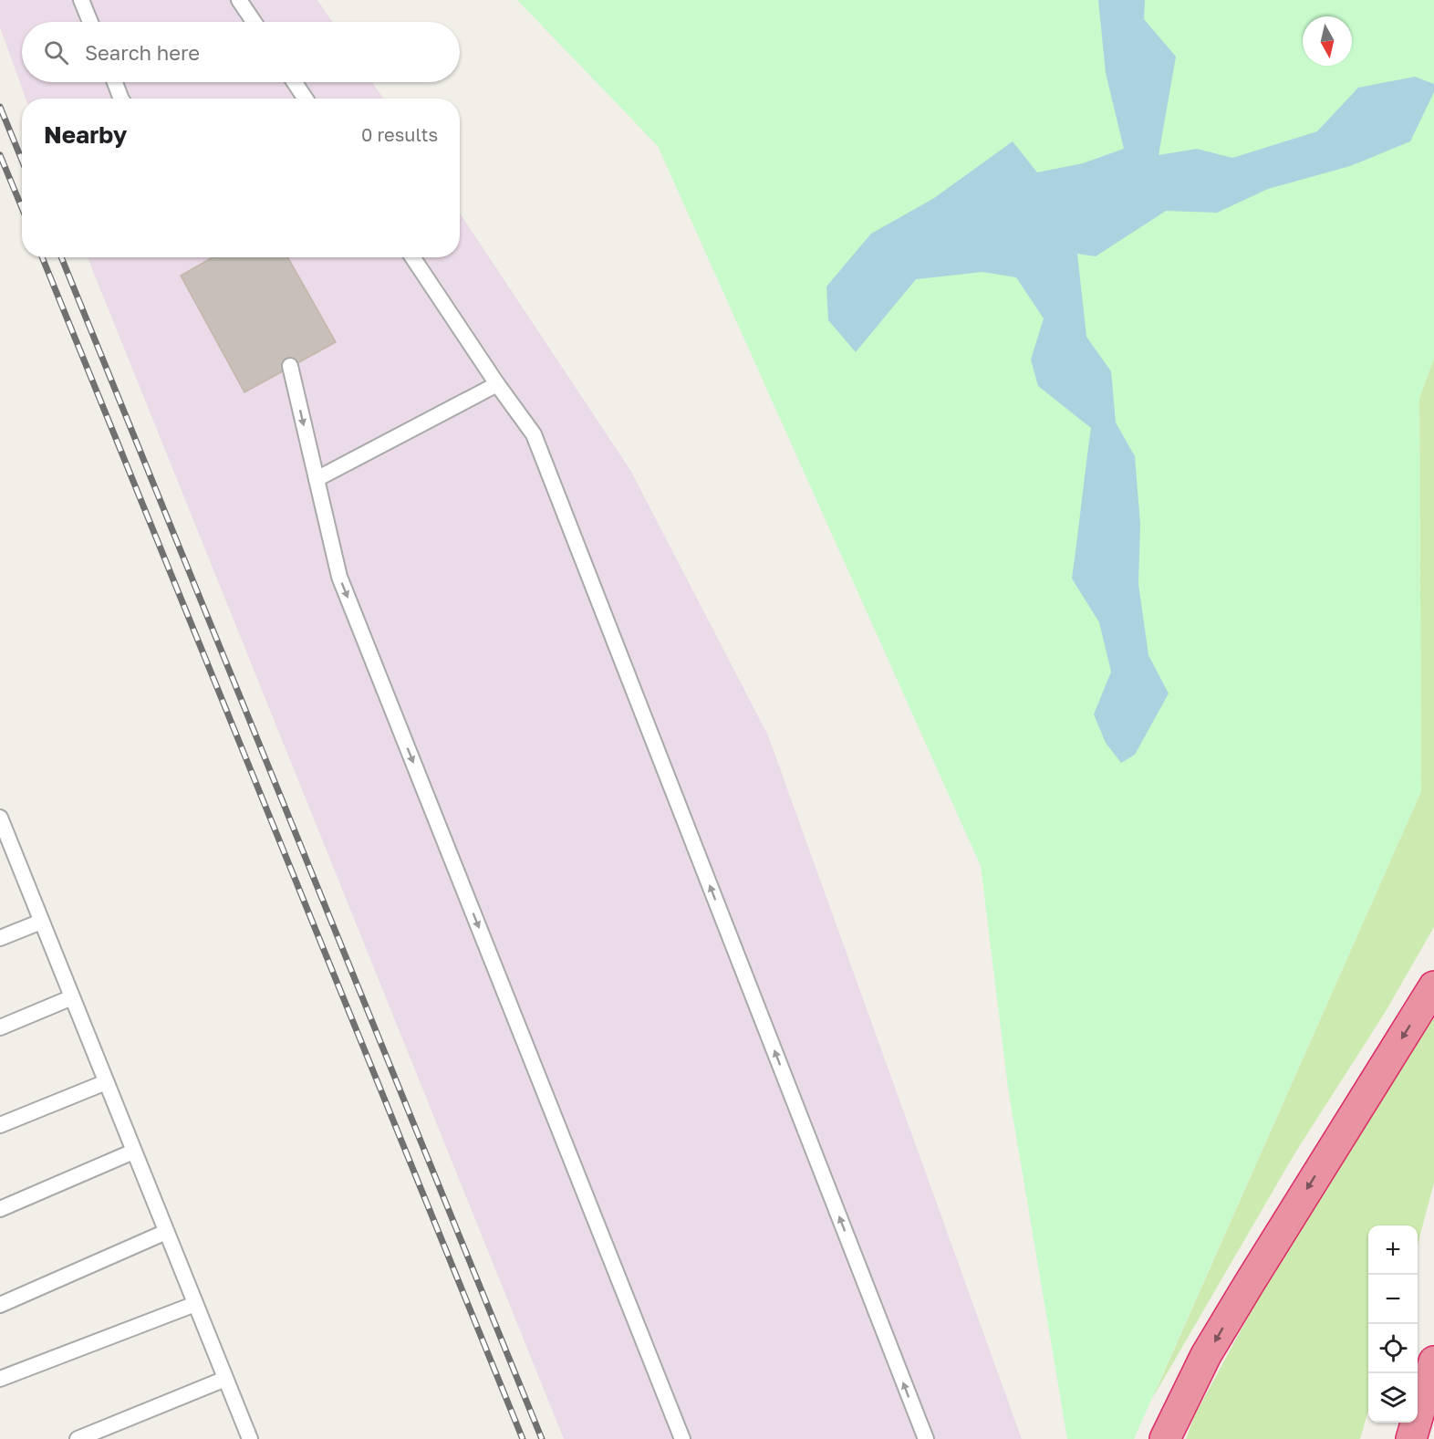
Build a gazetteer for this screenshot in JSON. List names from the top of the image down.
{
  "north": "bottom",
  "page": {
    "search": "Search here",
    "heading": ["Nearby", "0 results"],
    "map_buttons": ["+", "−"]
  }
}
